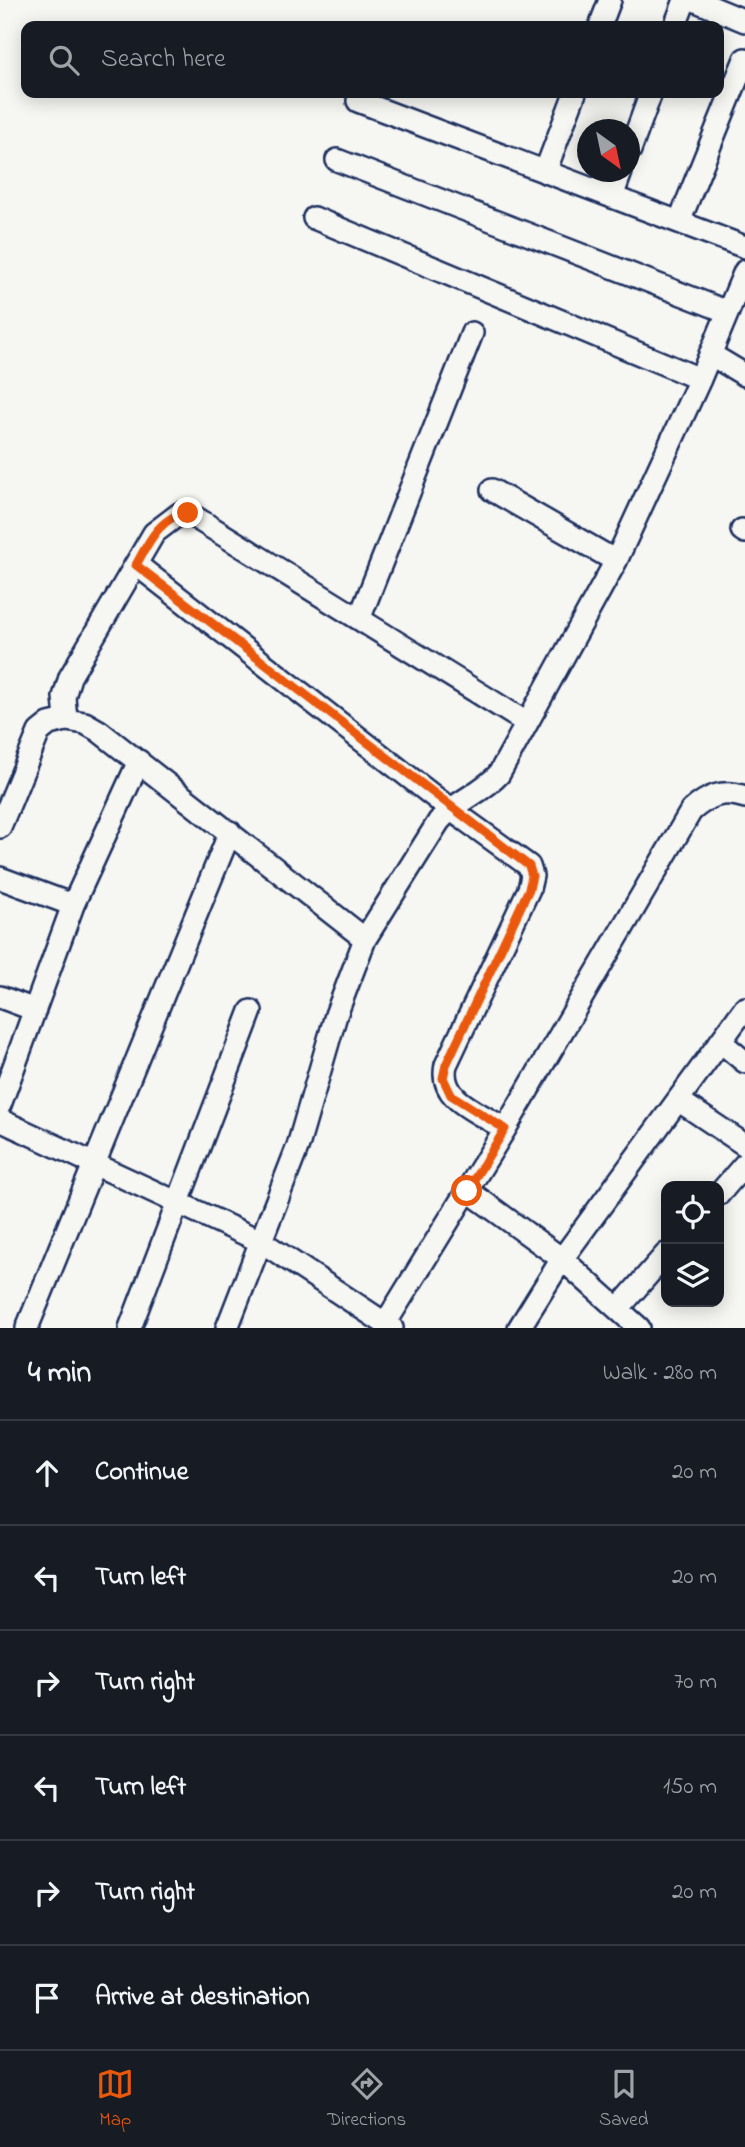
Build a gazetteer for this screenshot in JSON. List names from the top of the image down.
{
  "north": "bottom right",
  "page": {
    "search": "Search here",
    "heading": ["4 min", "Walk · 280 m"],
    "list": [
      ["Continue", "20 m"],
      ["Turn left", "20 m"],
      ["Turn right", "70 m"],
      ["Turn left", "150 m"],
      ["Turn right", "20 m"],
      "Arrive at destination"
    ],
    "nav": ["Map", "Directions", "Saved"]
  }
}
